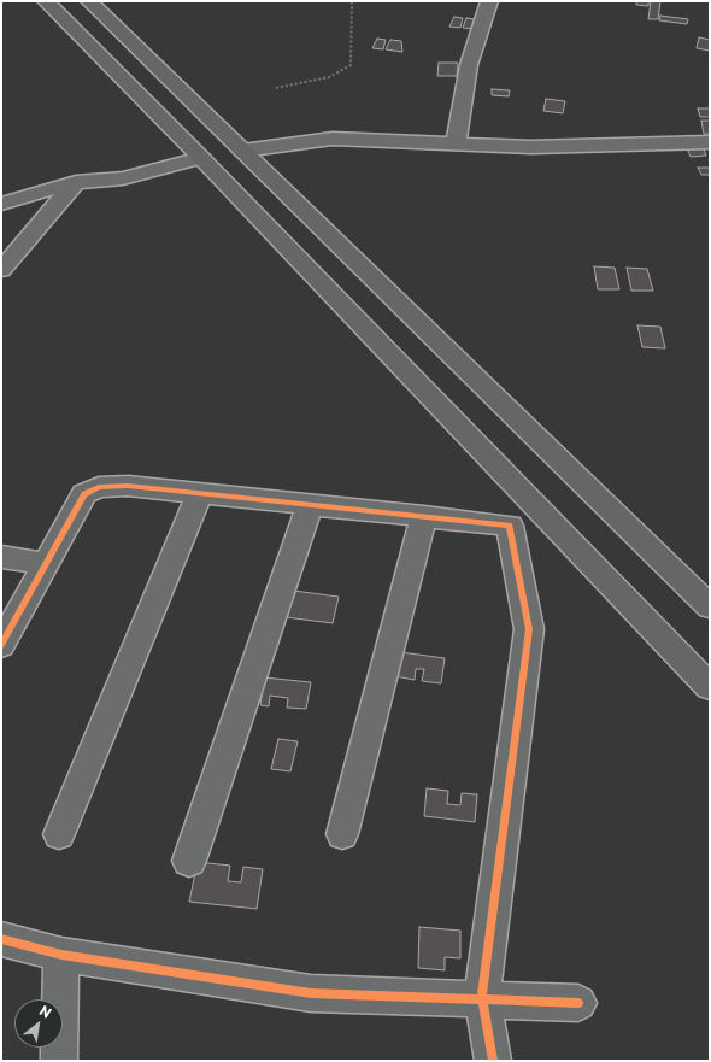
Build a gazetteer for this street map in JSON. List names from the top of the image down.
{
  "north": "top right"
}
